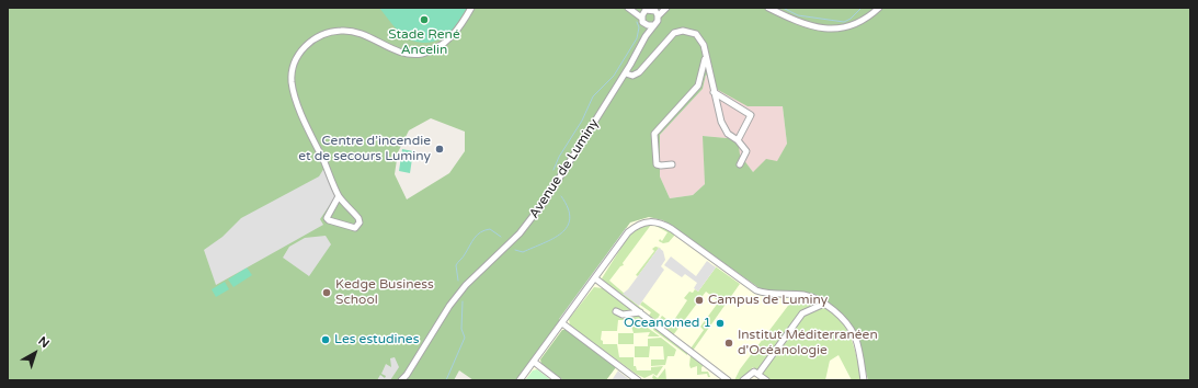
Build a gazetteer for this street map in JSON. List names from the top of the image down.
{
  "streets": {
    "street": ["Avenue de Luminy"]
  },
  "places": [
    "Stade René Ancelin",
    "Centre d’incendie et de secours Luminy",
    "Kedge Business School",
    "Campus de Luminy",
    "Oceanomed 1",
    "Les estudines",
    "Institut Méditerranéen d'Océanologie"
  ],
  "north": "top right"
}
